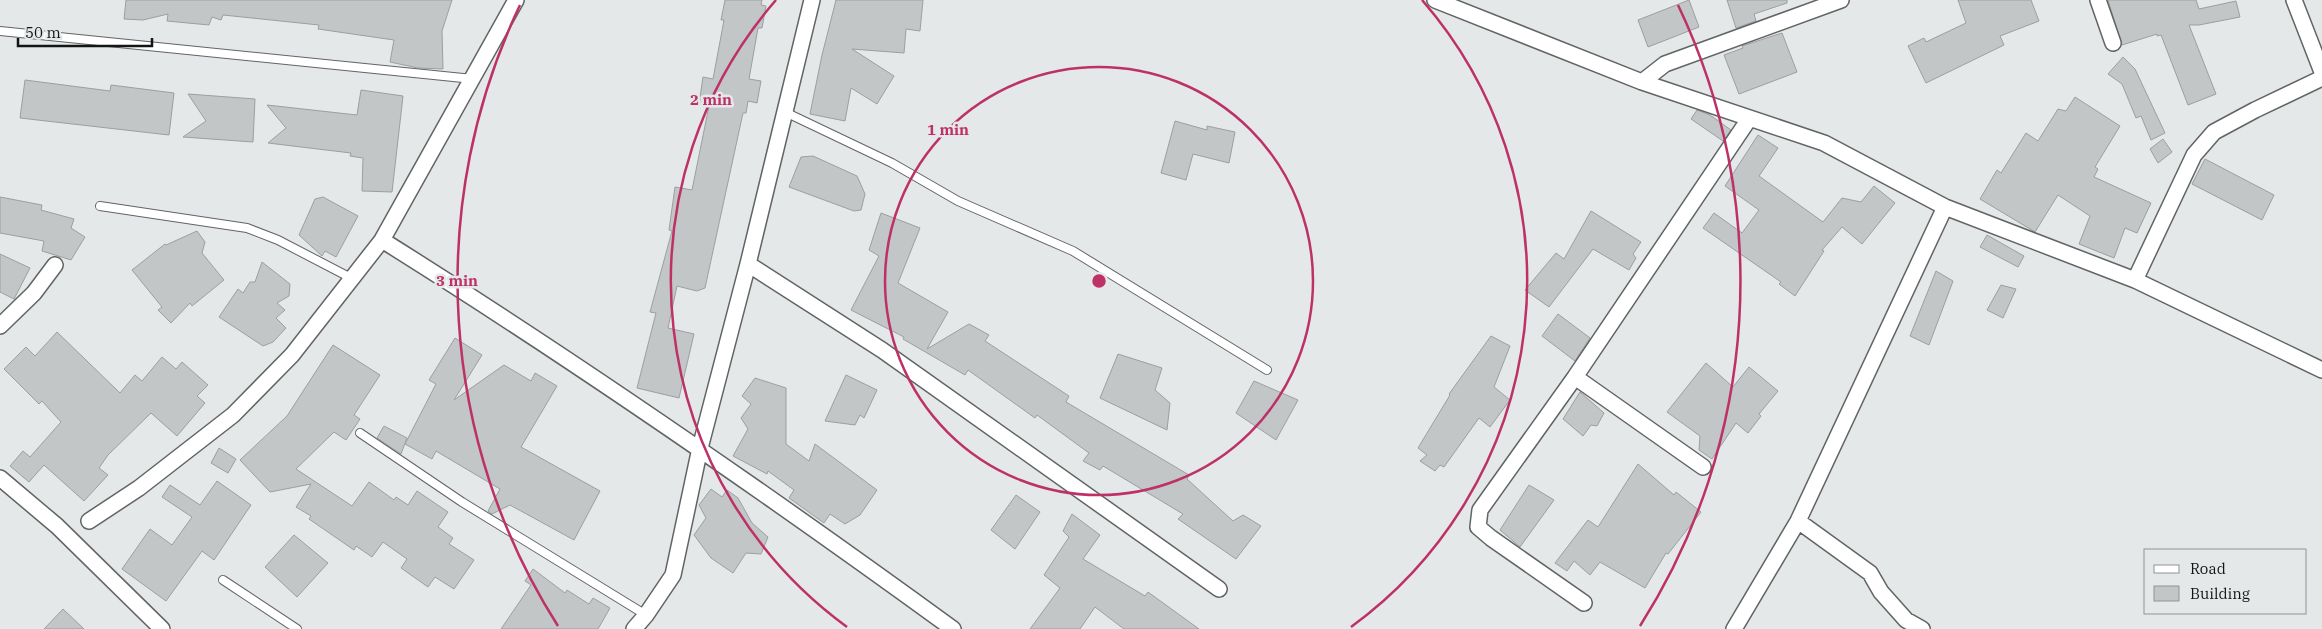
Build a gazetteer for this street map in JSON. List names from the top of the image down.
{
  "legend": ["Road", "Building"],
  "scale_bar": "50 m",
  "rings": ["2 min", "1 min", "3 min"]
}
